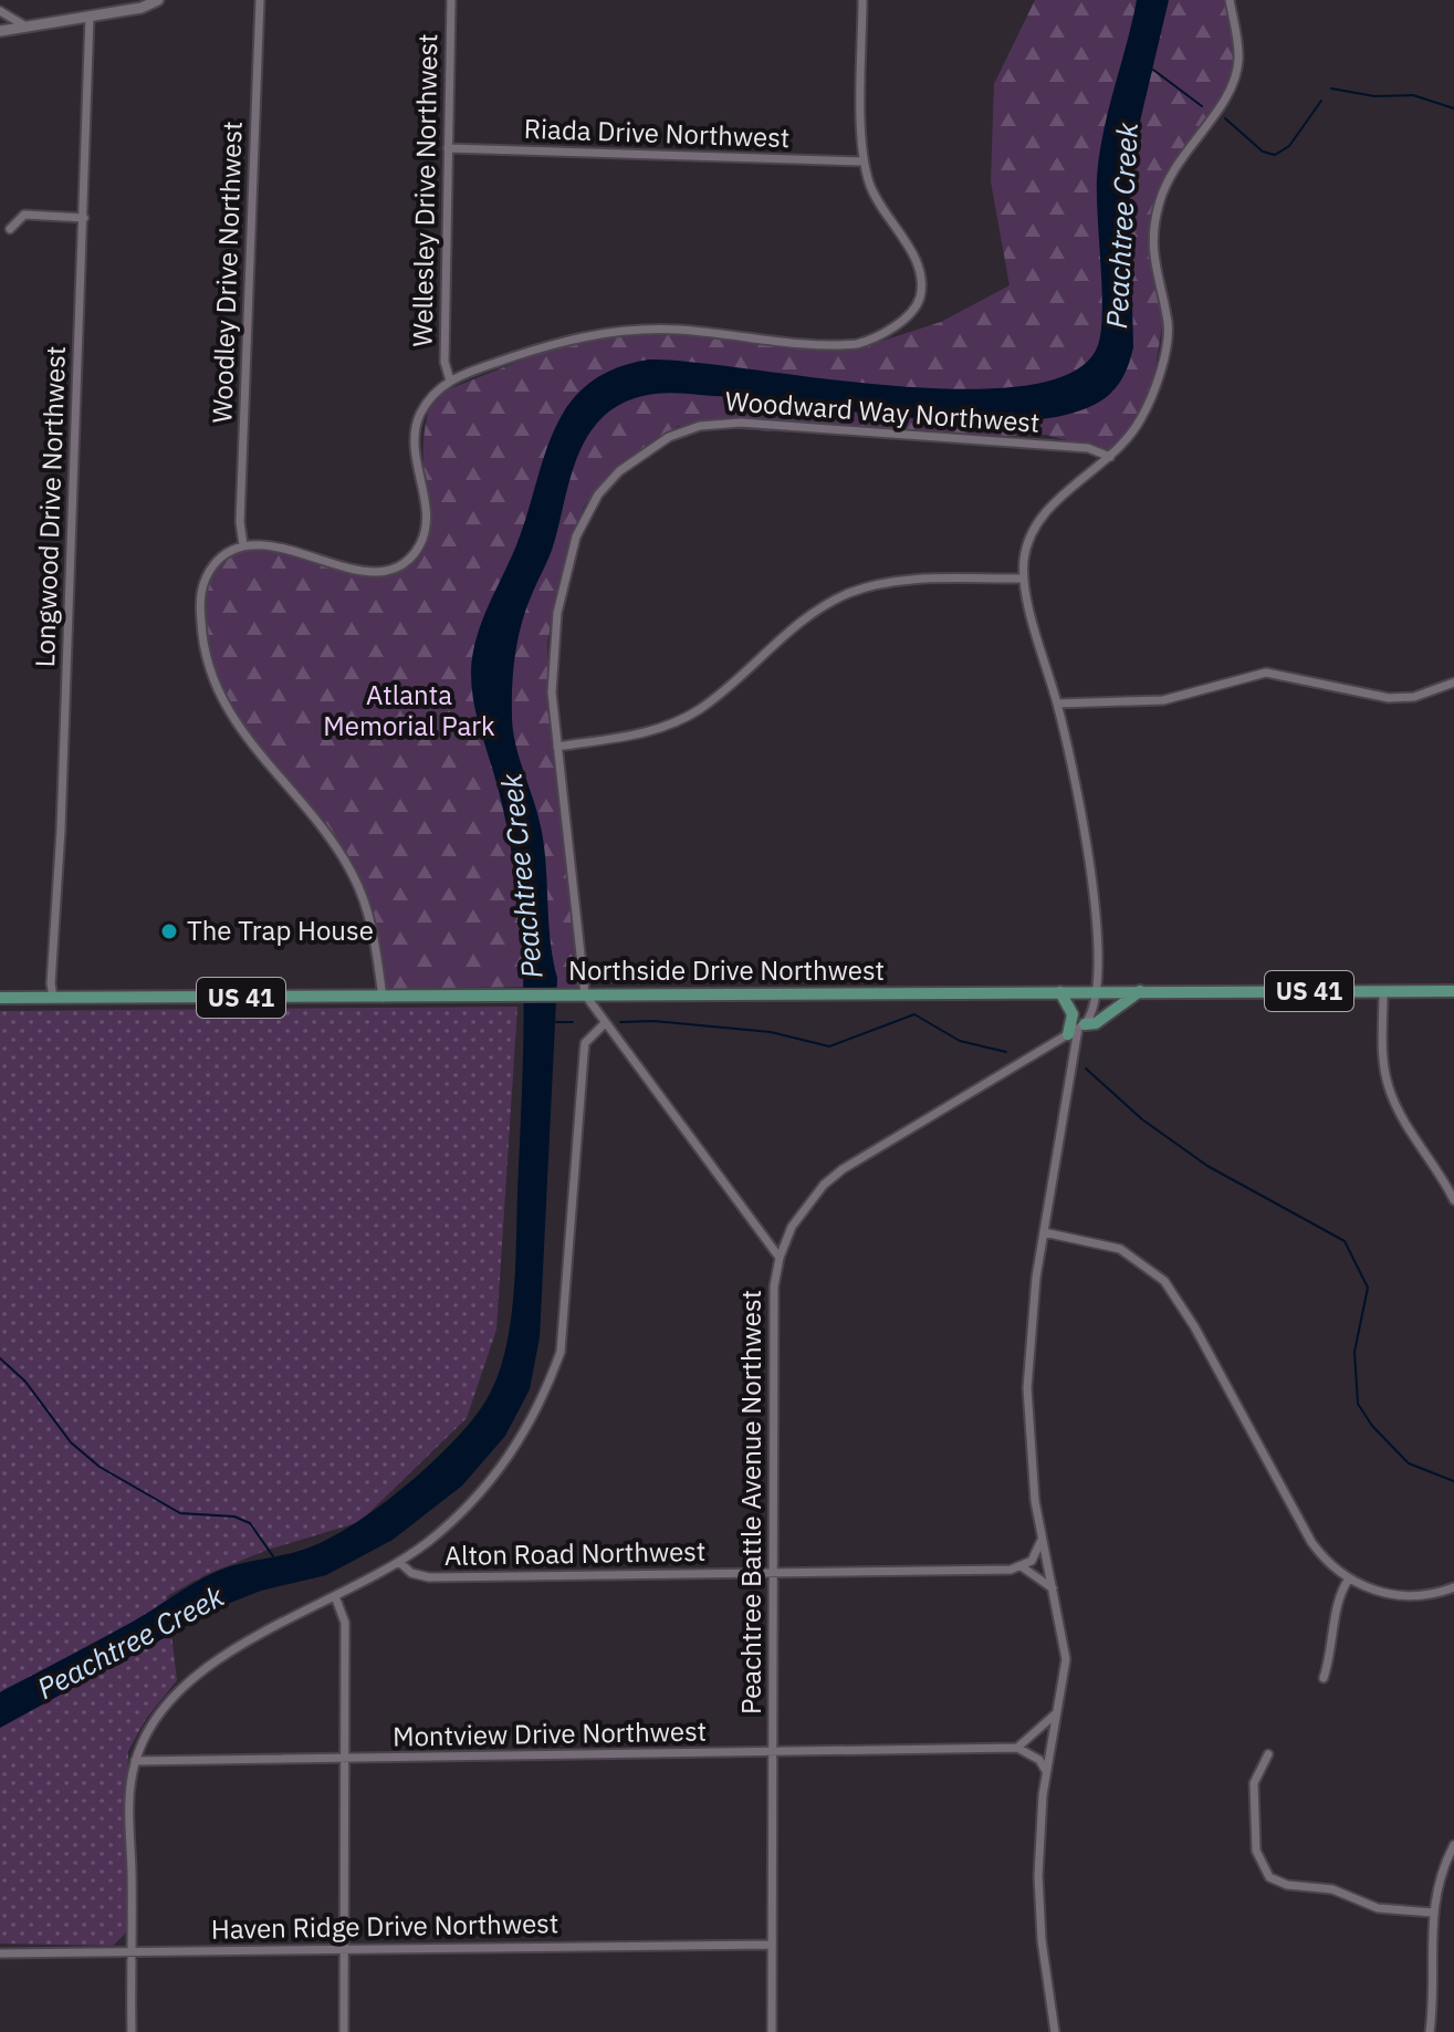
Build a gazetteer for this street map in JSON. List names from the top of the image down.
{
  "streets": {
    "main road": ["Northside Drive Northwest", "US 41"],
    "street": [
      "Riada Drive Northwest",
      "Wellesley Drive Northwest",
      "Woodley Drive Northwest",
      "Woodward Way Northwest",
      "Longwood Drive Northwest",
      "Peachtree Battle Avenue Northwest",
      "Alton Road Northwest",
      "Montview Drive Northwest",
      "Haven Ridge Drive Northwest"
    ]
  },
  "crossings": [
    ["Riada Drive Northwest", "Wellesley Drive Northwest"],
    ["Woodward Way Northwest", "Northside Drive Northwest"],
    ["Longwood Drive Northwest", "Northside Drive Northwest"],
    ["Peachtree Battle Avenue Northwest", "Alton Road Northwest"],
    ["Peachtree Battle Avenue Northwest", "Montview Drive Northwest"],
    ["Peachtree Battle Avenue Northwest", "Haven Ridge Drive Northwest"]
  ],
  "water": ["Peachtree Creek"],
  "parks": ["Atlanta Memorial Park"],
  "places": ["The Trap House"]
}
